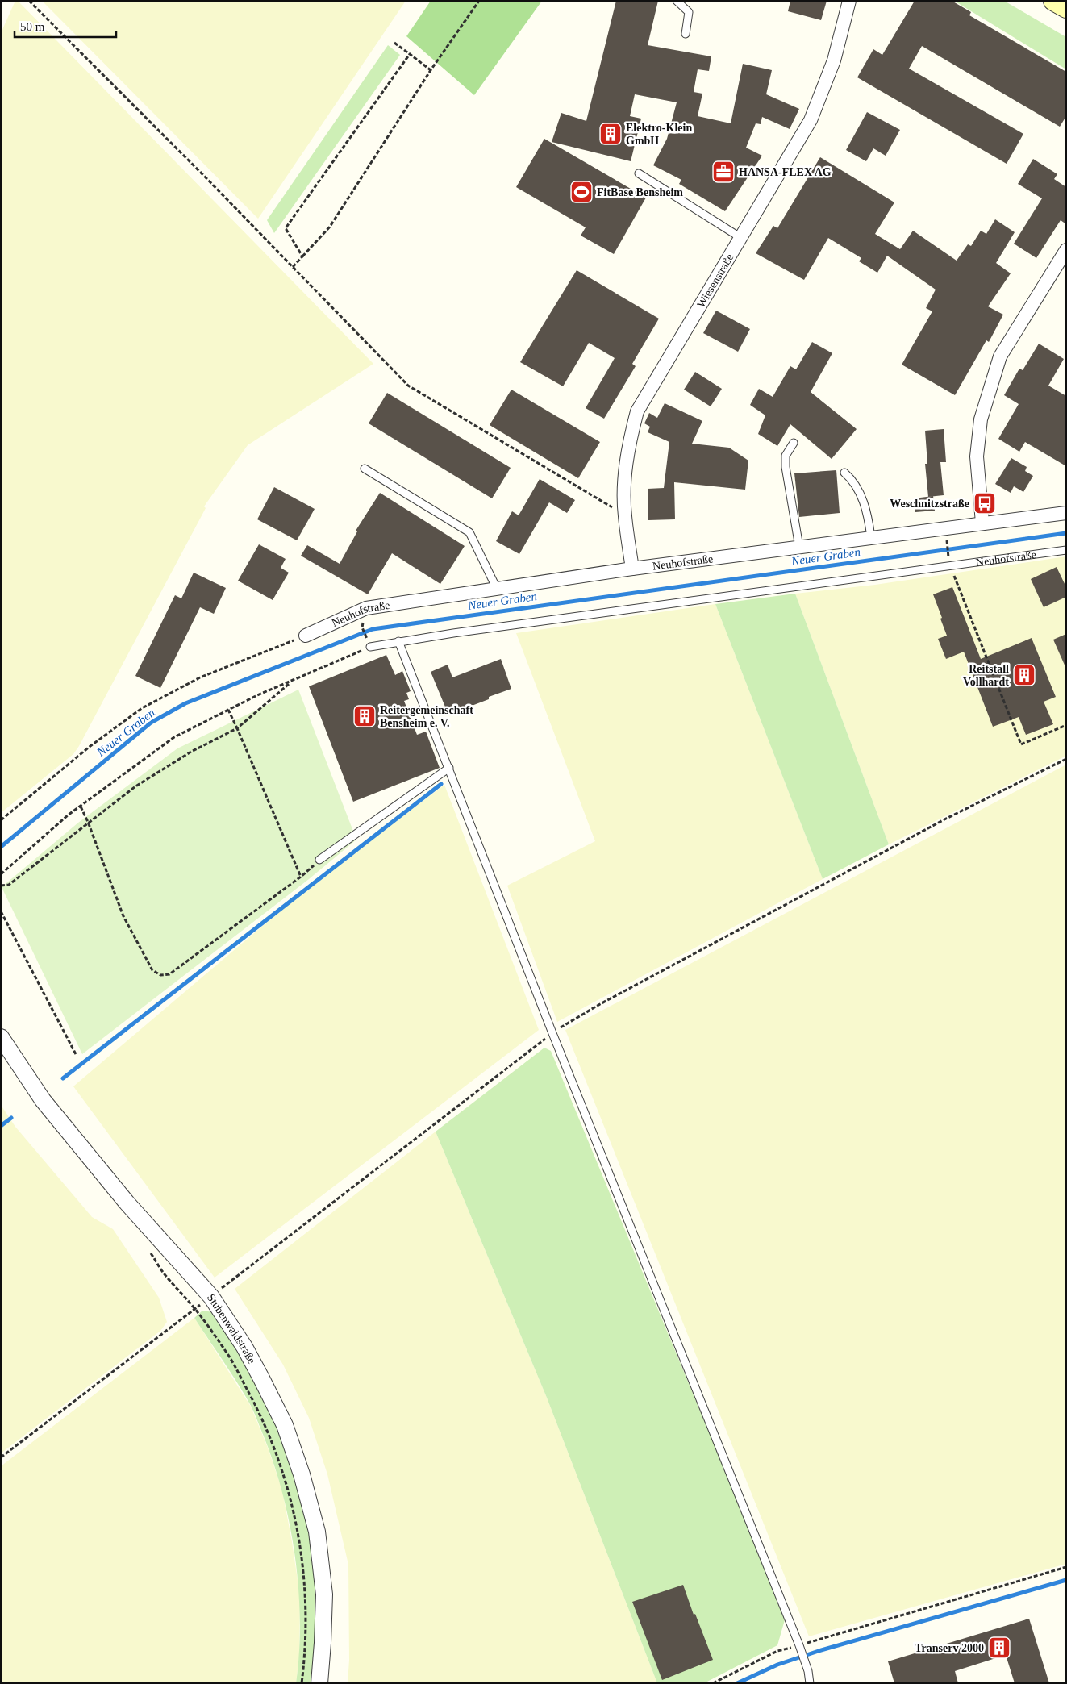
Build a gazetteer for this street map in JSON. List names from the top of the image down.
{
  "streets": {
    "street": ["Wiesenstraße", "Neuhofstraße", "Stubenwaldstraße"]
  },
  "crossings": [
    ["Wiesenstraße", "Neuhofstraße"]
  ],
  "water": ["Neuer Graben"],
  "places": {
    "building": [
      "Elektro-Klein GmbH",
      "Reitstall Vollhardt",
      "Reitergemeinschaft Bensheim e. V.",
      "Transerv 2000"
    ],
    "office": ["HANSA-FLEX AG"],
    "sports": ["FitBase Bensheim"],
    "bus stop": ["Weschnitzstraße"]
  },
  "scale_bar": "50 m"
}
